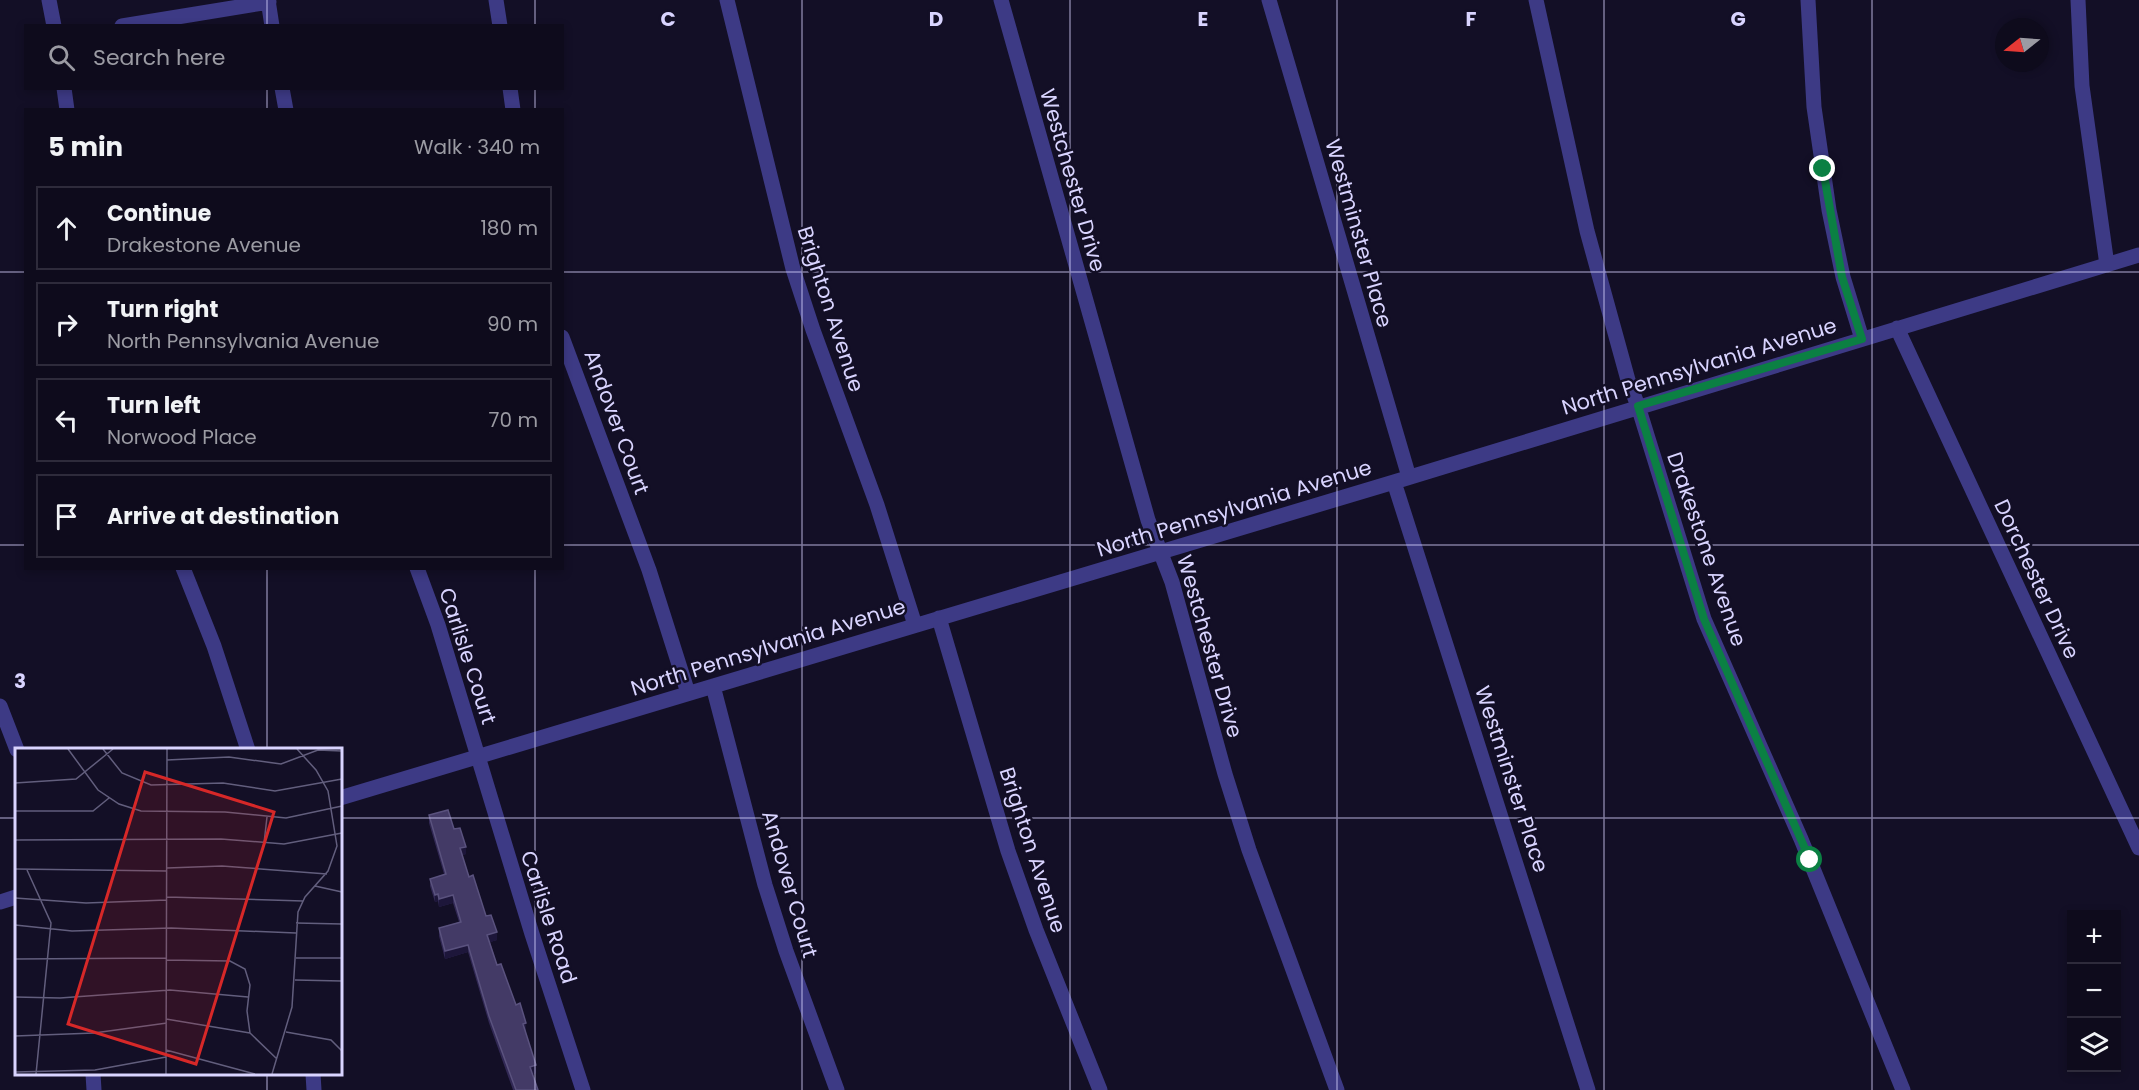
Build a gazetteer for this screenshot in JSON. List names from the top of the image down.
{
  "streets": {
    "street": [
      "Westchester Drive",
      "Westminster Place",
      "Brighton Avenue",
      "North Pennsylvania Avenue",
      "Andover Court",
      "Drakestone Avenue",
      "Dorchester Drive",
      "Carlisle Court",
      "Carlisle Road"
    ]
  },
  "crossings": [
    ["Westchester Drive", "North Pennsylvania Avenue"],
    ["Westminster Place", "North Pennsylvania Avenue"],
    ["Brighton Avenue", "North Pennsylvania Avenue"],
    ["North Pennsylvania Avenue", "Andover Court"],
    ["North Pennsylvania Avenue", "Drakestone Avenue"],
    ["North Pennsylvania Avenue", "Dorchester Drive"],
    ["North Pennsylvania Avenue", "Carlisle Court"],
    ["North Pennsylvania Avenue", "Carlisle Road"],
    ["Carlisle Court", "Carlisle Road"]
  ],
  "north": "left",
  "page": {
    "search": "Search here",
    "heading": ["5 min", "Walk · 340 m"],
    "list": [
      ["Continue", "Drakestone Avenue", "180 m"],
      ["Turn right", "North Pennsylvania Avenue", "90 m"],
      ["Turn left", "Norwood Place", "70 m"],
      "Arrive at destination"
    ],
    "map_buttons": ["+", "−"]
  },
  "grid": {
    "columns": [
      "C",
      "D",
      "E",
      "F",
      "G"
    ],
    "rows": ["3"]
  }
}
